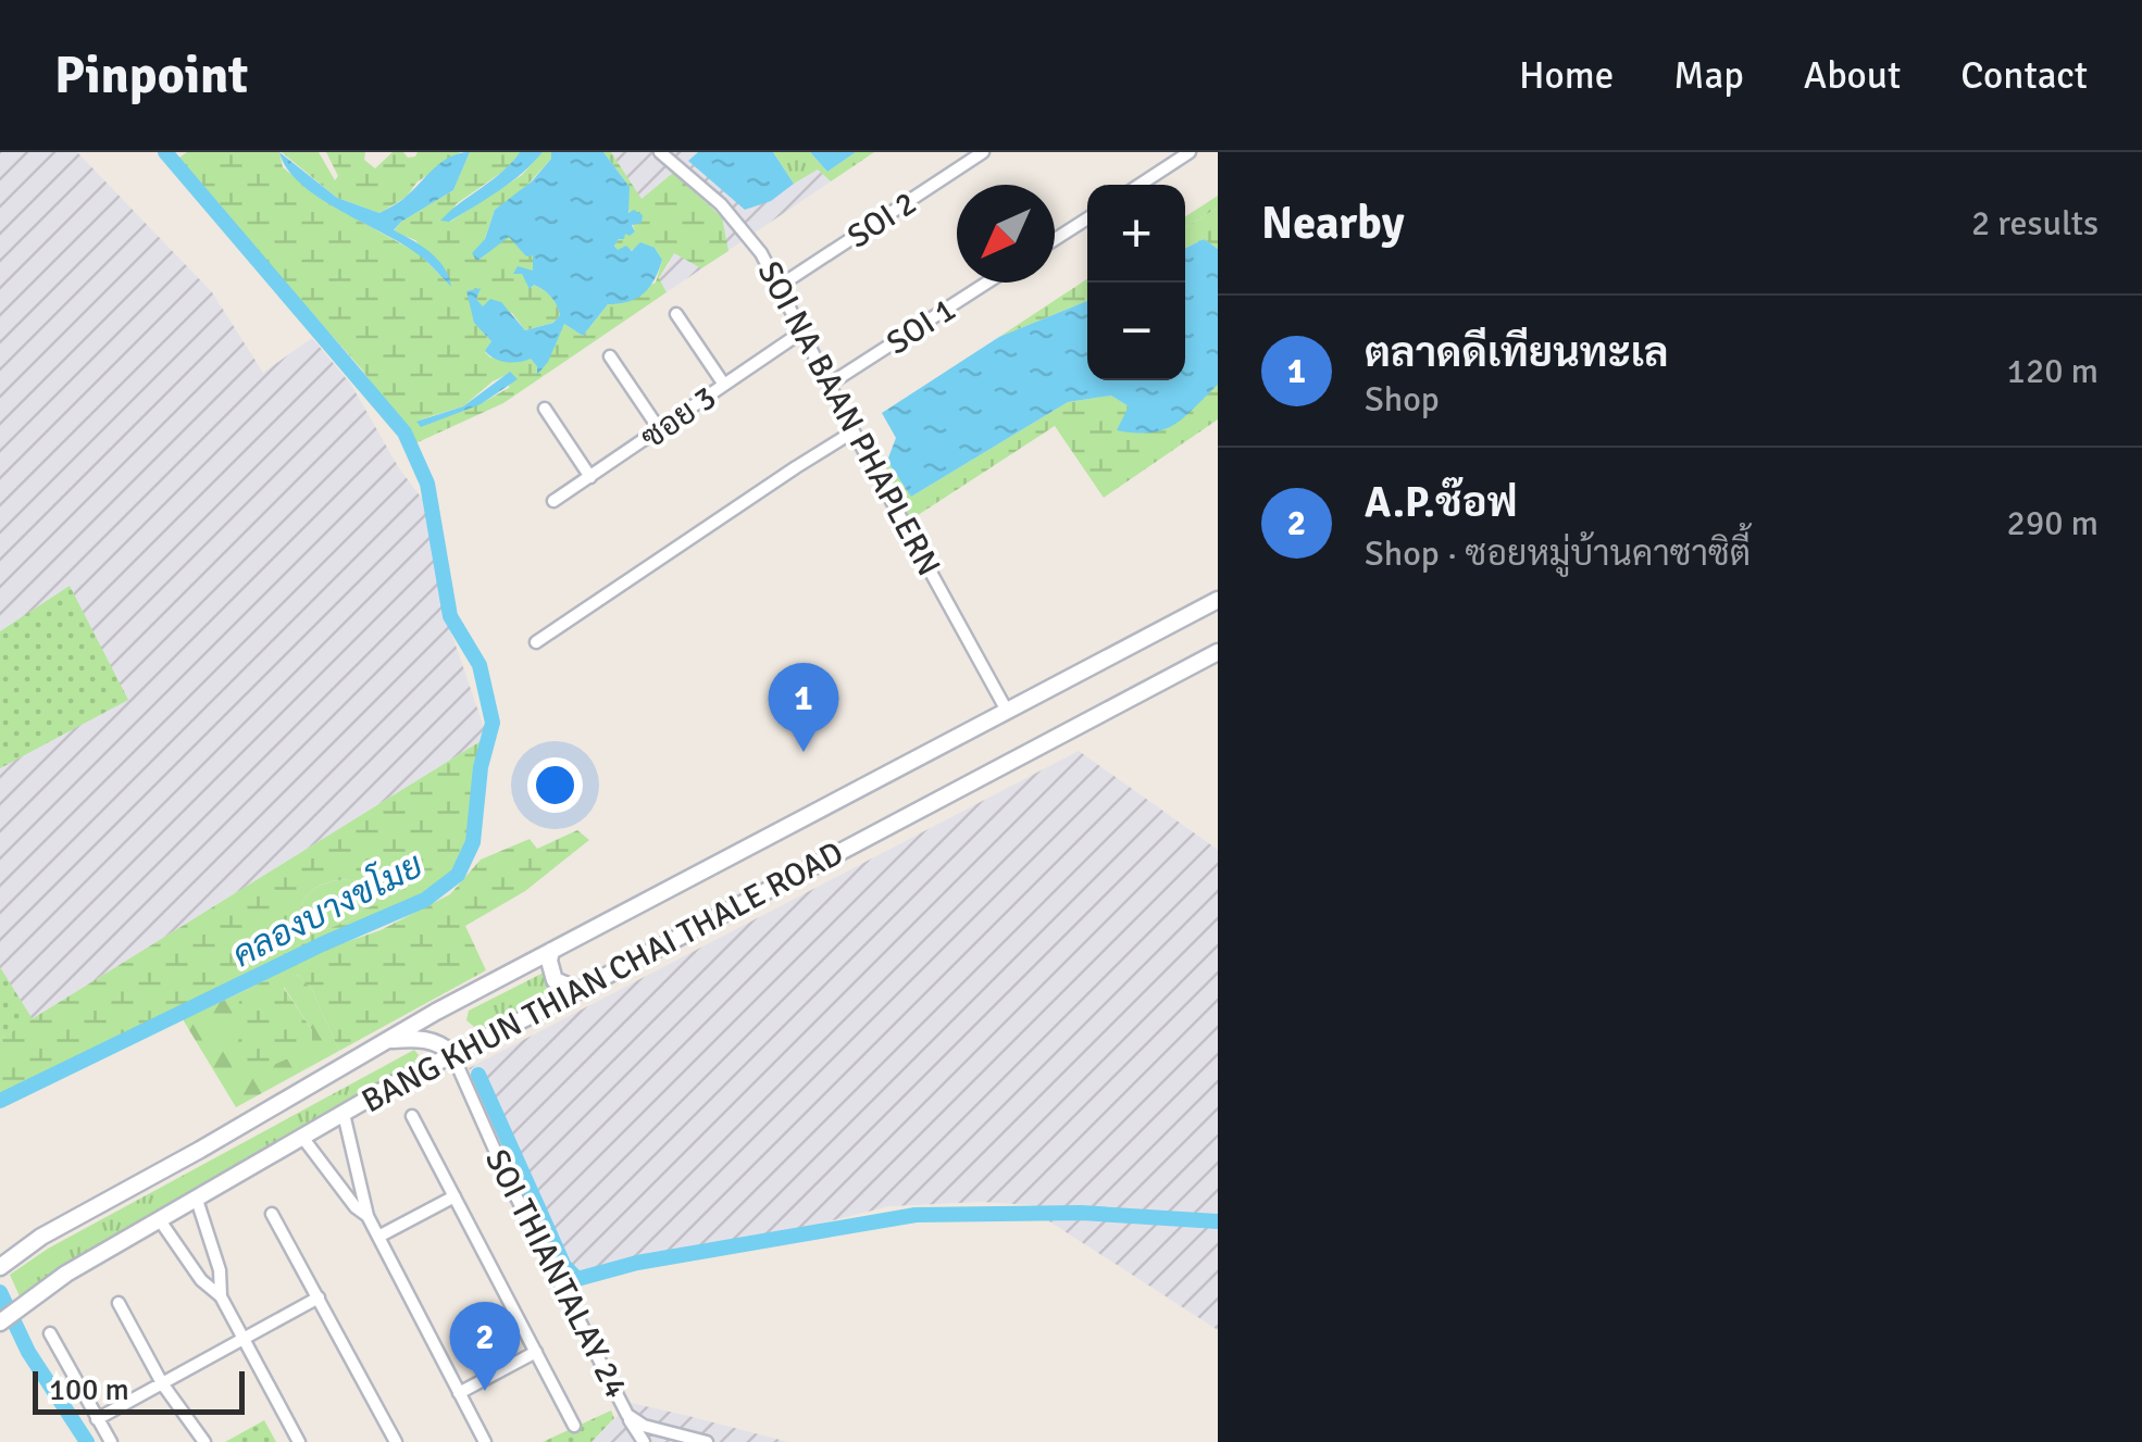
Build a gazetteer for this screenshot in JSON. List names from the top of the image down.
{
  "streets": {
    "main road": ["BANG KHUN THIAN CHAI THALE ROAD"],
    "street": [
      "SOI 2",
      "SOI 1",
      "ซอย 3",
      "SOI NA BAAN PHAPLERN",
      "SOI THIANTALAY 24"
    ]
  },
  "crossings": [
    ["SOI 2", "SOI NA BAAN PHAPLERN"],
    ["SOI 1", "SOI NA BAAN PHAPLERN"],
    ["ซอย 3", "SOI NA BAAN PHAPLERN"],
    ["SOI NA BAAN PHAPLERN", "BANG KHUN THIAN CHAI THALE ROAD"],
    ["BANG KHUN THIAN CHAI THALE ROAD", "SOI THIANTALAY 24"]
  ],
  "water": ["คลองบางขโมย"],
  "scale_bar": "100 m",
  "north": "bottom left",
  "page": {
    "header": "Pinpoint",
    "nav": [
      "Home",
      "Map",
      "About",
      "Contact"
    ],
    "heading": ["Nearby", "2 results"],
    "map_buttons": ["+", "−"],
    "list": [
      {
        "mark": "1",
        "name": "ตลาดดีเทียนทะเล",
        "note": "Shop",
        "value": "120 m"
      },
      {
        "mark": "2",
        "name": "A.P.ช๊อฟ",
        "note": "Shop · ซอยหมู่บ้านคาซาซิตี้",
        "value": "290 m"
      }
    ],
    "pins": ["1", "2"],
    "scale": "100 m"
  }
}
